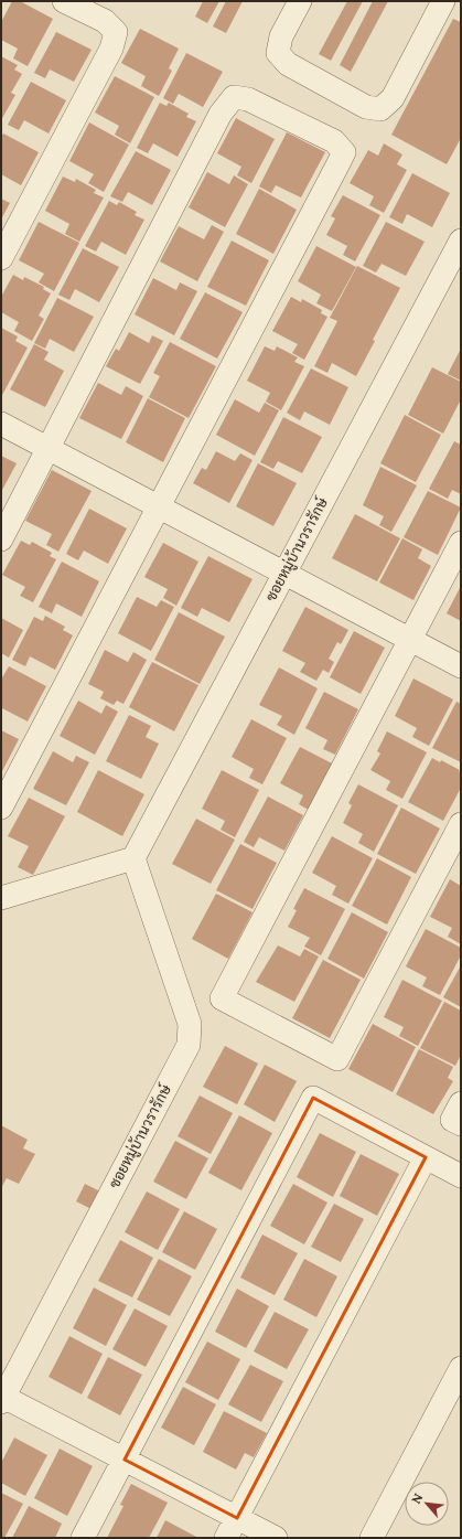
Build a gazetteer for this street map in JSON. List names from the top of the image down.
{
  "streets": {
    "street": ["ซอยหมู่บ้านวรารักษ์"]
  },
  "north": "top left"
}
